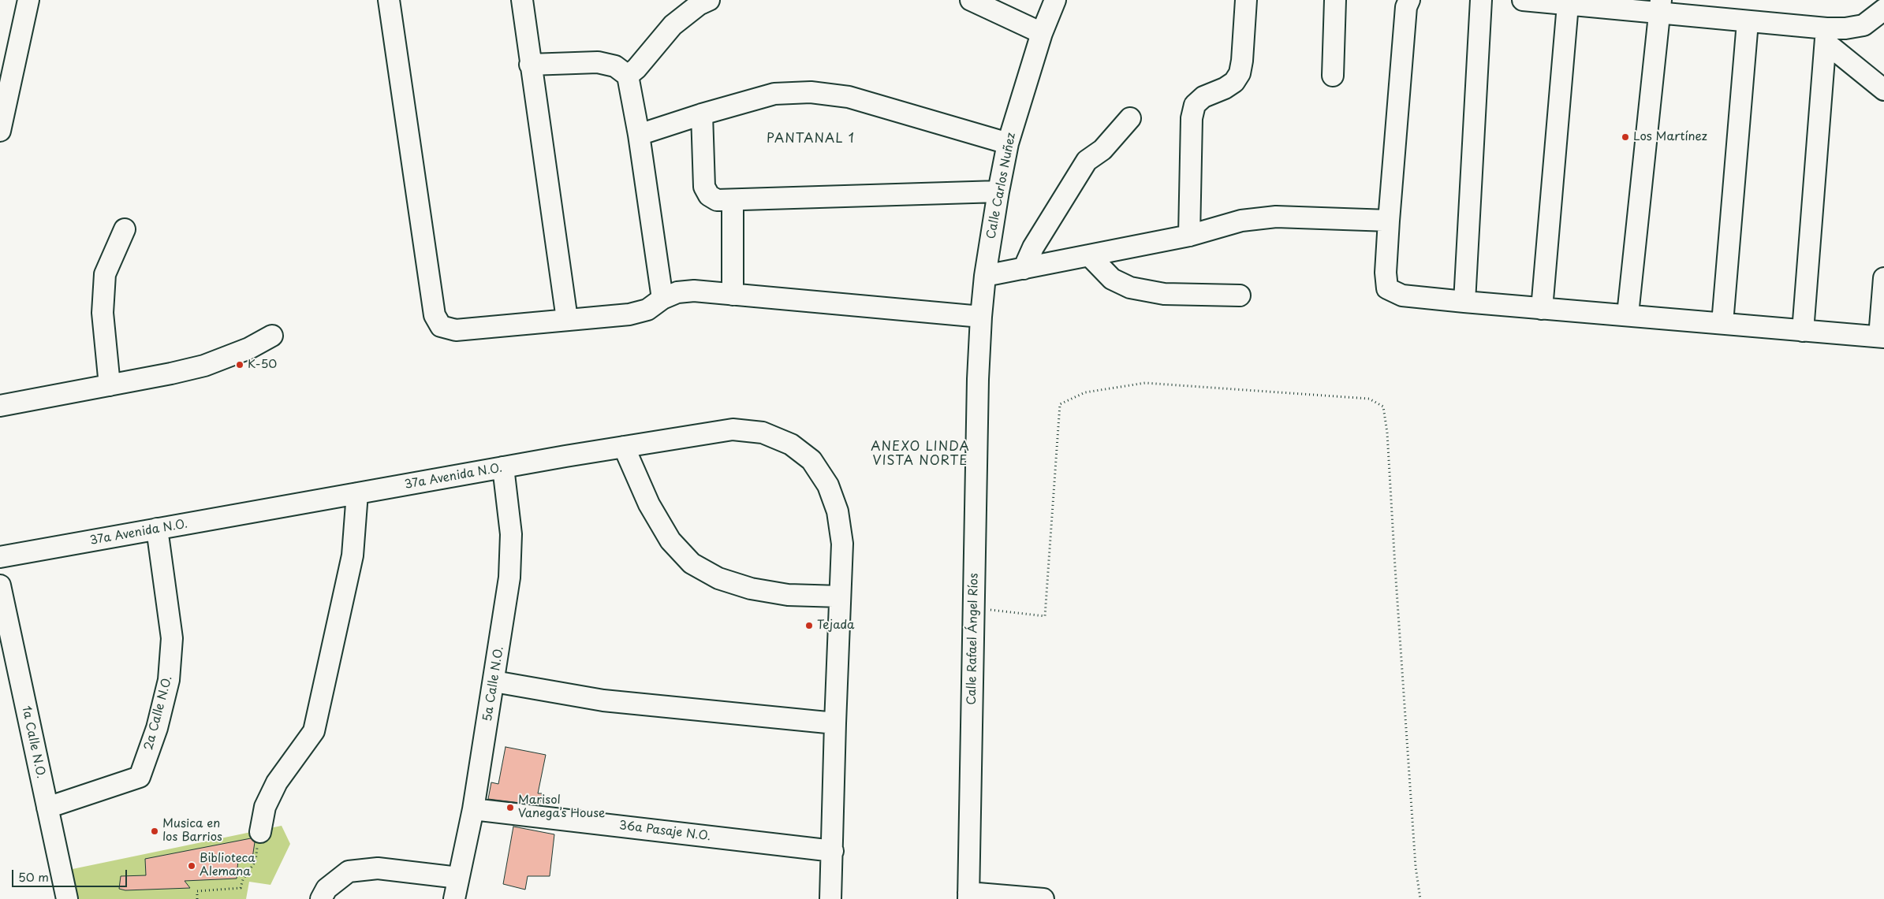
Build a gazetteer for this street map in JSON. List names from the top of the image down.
{
  "streets": {
    "street": [
      "Calle Carlos Nuñez",
      "37a Avenida N.O.",
      "Calle Rafael Ángel Ríos",
      "5a Calle N.O.",
      "2a Calle N.O.",
      "1a Calle N.O.",
      "36a Pasaje N.O."
    ]
  },
  "crossings": [
    ["Calle Carlos Nuñez", "Calle Rafael Ángel Ríos"],
    ["37a Avenida N.O.", "5a Calle N.O."],
    ["37a Avenida N.O.", "2a Calle N.O."],
    ["37a Avenida N.O.", "36a Pasaje N.O."],
    ["5a Calle N.O.", "36a Pasaje N.O."],
    ["2a Calle N.O.", "1a Calle N.O."]
  ],
  "districts": ["PANTANAL 1", "ANEXO LINDA VISTA NORTE"],
  "places": [
    "Los Martínez",
    "K-50",
    "Tejada",
    "Marisol Vanega’s House",
    "Musica en los Barrios",
    "Biblioteca Alemana"
  ],
  "scale_bar": "50 m"
}
